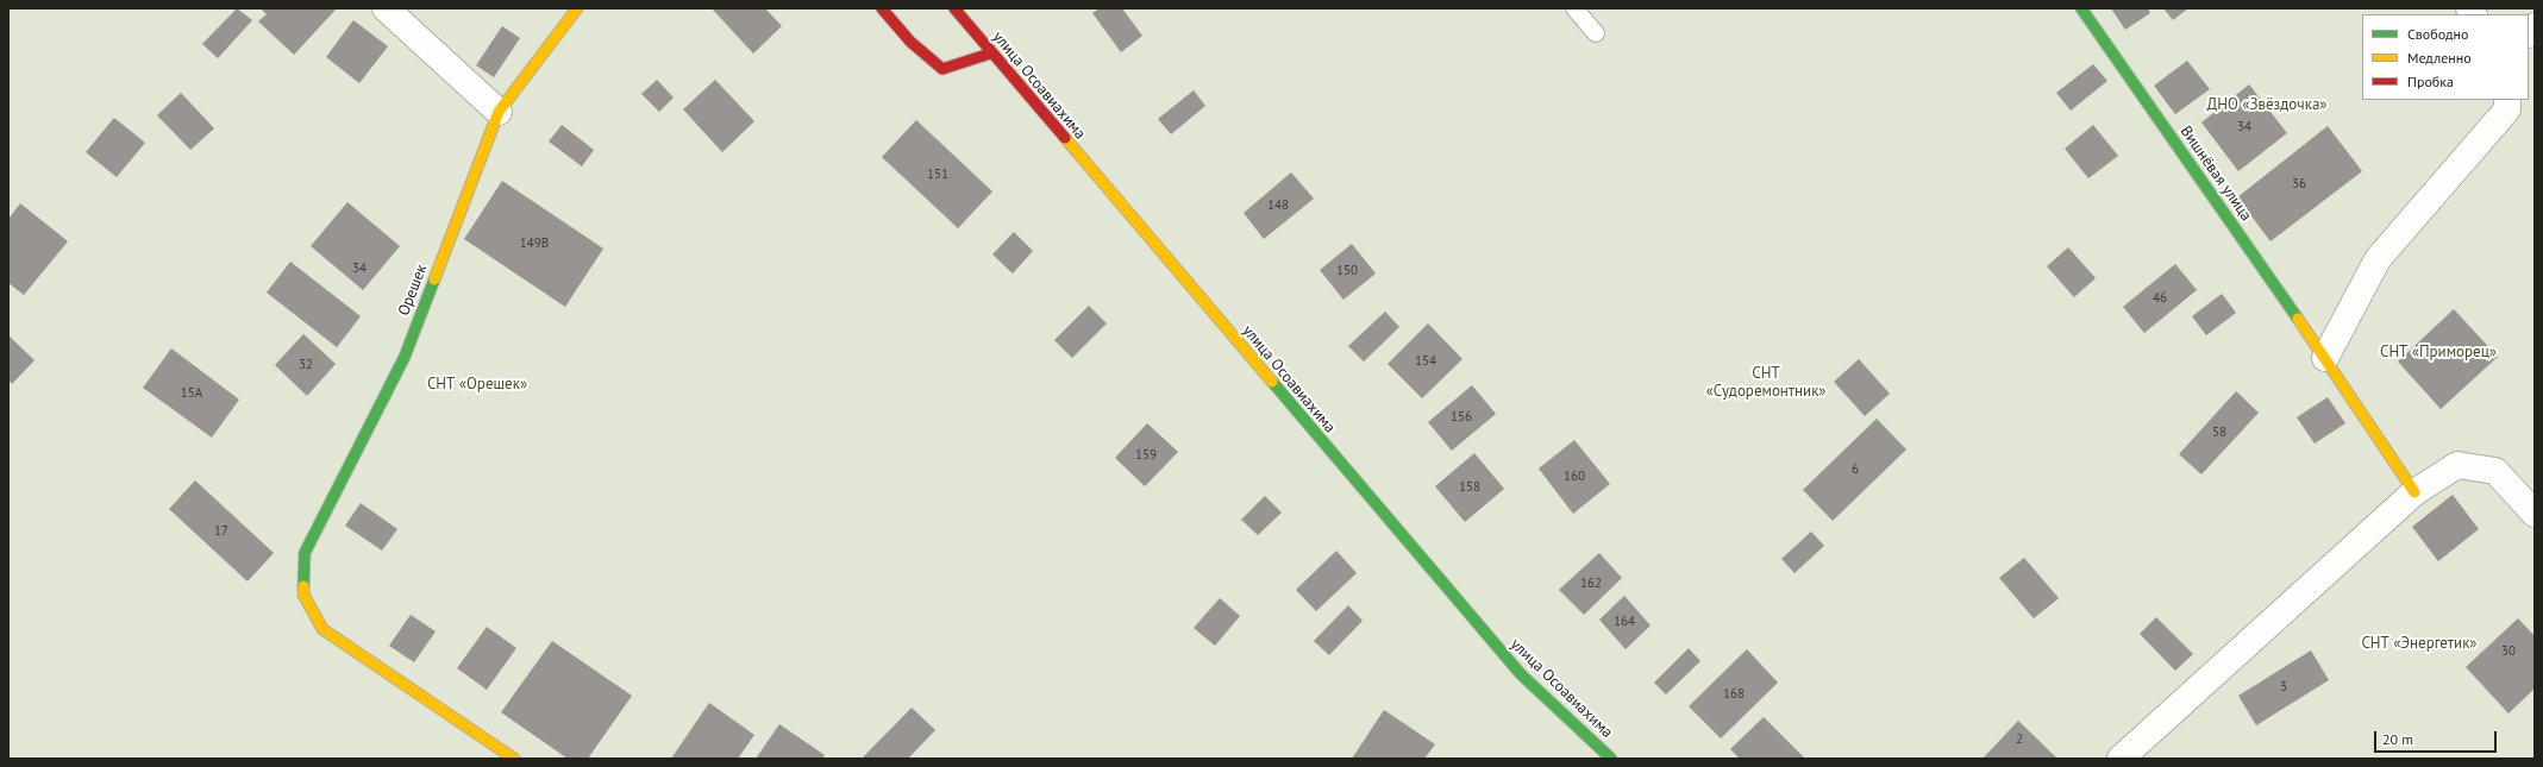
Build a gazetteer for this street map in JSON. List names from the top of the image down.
{
  "streets": {
    "street": ["улица Осоавиахима", "Вишнёвая улица", "Орешек"]
  },
  "parks": [
    "ДНО «Звёздочка»",
    "СНТ «Приморец»",
    "СНТ «Судоремонтник»",
    "СНТ «Орешек»",
    "СНТ «Энергетик»"
  ],
  "house_numbers": [
    "34",
    "151",
    "36",
    "148",
    "149В",
    "34",
    "150",
    "46",
    "154",
    "32",
    "15А",
    "156",
    "58",
    "159",
    "6",
    "160",
    "158",
    "17",
    "162",
    "164",
    "30",
    "3",
    "168",
    "2"
  ],
  "legend": ["Свободно", "Медленно", "Пробка"],
  "scale_bar": "20 m"
}
